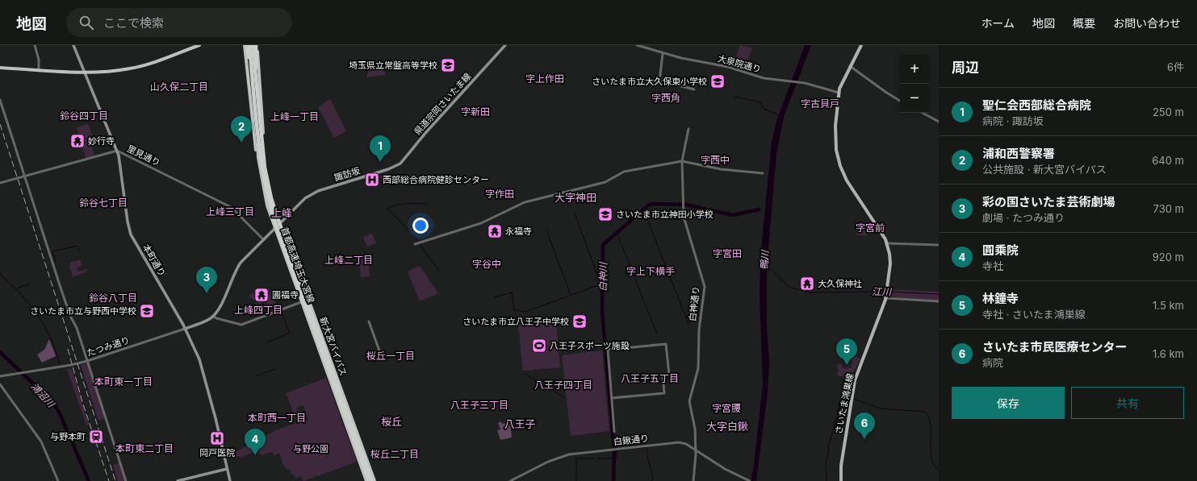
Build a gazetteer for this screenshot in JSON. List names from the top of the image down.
{
  "streets": {
    "highway": ["首都高速埼玉大宮線", "新大宮バイパス"],
    "main road": [
      "県道宗岡さいたま線",
      "諏訪坂",
      "本町通り",
      "たつみ通り",
      "さいたま鴻巣線"
    ],
    "street": [
      "大泉院通り",
      "里見通り",
      "白神通り",
      "白鍬通り"
    ]
  },
  "crossings": [
    ["大泉院通り", "さいたま鴻巣線"],
    ["県道宗岡さいたま線", "諏訪坂"],
    ["里見通り", "本町通り"],
    ["諏訪坂", "新大宮バイパス"],
    ["本町通り", "たつみ通り"],
    ["首都高速埼玉大宮線", "新大宮バイパス"],
    ["白神通り", "白鍬通り"]
  ],
  "districts": [
    "字上作田",
    "山久保二丁目",
    "字西角",
    "字古貝戸",
    "字新田",
    "鈴谷四丁目",
    "上峰一丁目",
    "字西中",
    "字作田",
    "大字神田",
    "鈴谷七丁目",
    "上峰三丁目",
    "上峰",
    "字宮前",
    "字宮田",
    "上峰二丁目",
    "字谷中",
    "字上下横手",
    "鈴谷八丁目",
    "上峰四丁目",
    "桜丘一丁目",
    "八王子五丁目",
    "本町東一丁目",
    "八王子四丁目",
    "八王子三丁目",
    "字宮腰",
    "本町西一丁目",
    "桜丘",
    "八王子",
    "大字白鍬",
    "本町東二丁目",
    "桜丘二丁目"
  ],
  "water": [
    "鴨川",
    "白神川",
    "江川",
    "鴻沼川"
  ],
  "parks": ["与野公園"],
  "places": {
    "school or university": [
      "埼玉県立常盤高等学校",
      "さいたま市立大久保東小学校",
      "さいたま市立神田小学校",
      "さいたま市立与野西中学校",
      "さいたま市立八王子中学校"
    ],
    "temple": [
      "妙行寺",
      "永福寺",
      "大久保神社",
      "圓福寺"
    ],
    "hospital": ["西部総合病院健診センター", "岡戸医院"],
    "sports": ["八王子スポーツ施設"],
    "station": ["与野本町"]
  },
  "page": {
    "header": "地図",
    "search": "ここで検索",
    "nav": [
      "ホーム",
      "地図",
      "概要",
      "お問い合わせ"
    ],
    "heading": ["周辺", "6件"],
    "map_buttons": ["+", "−"],
    "list": [
      {
        "mark": "1",
        "name": "聖仁会西部総合病院",
        "note": "病院 · 諏訪坂",
        "value": "250 m"
      },
      {
        "mark": "2",
        "name": "浦和西警察署",
        "note": "公共施設 · 新大宮バイパス",
        "value": "640 m"
      },
      {
        "mark": "3",
        "name": "彩の国さいたま芸術劇場",
        "note": "劇場 · たつみ通り",
        "value": "730 m"
      },
      {
        "mark": "4",
        "name": "圓乘院",
        "note": "寺社",
        "value": "920 m"
      },
      {
        "mark": "5",
        "name": "林鐘寺",
        "note": "寺社 · さいたま鴻巣線",
        "value": "1.5 km"
      },
      {
        "mark": "6",
        "name": "さいたま市民医療センター",
        "note": "病院",
        "value": "1.6 km"
      }
    ],
    "pins": [
      "2",
      "1",
      "3",
      "5",
      "6",
      "4"
    ],
    "buttons": ["保存", "共有"]
  }
}
